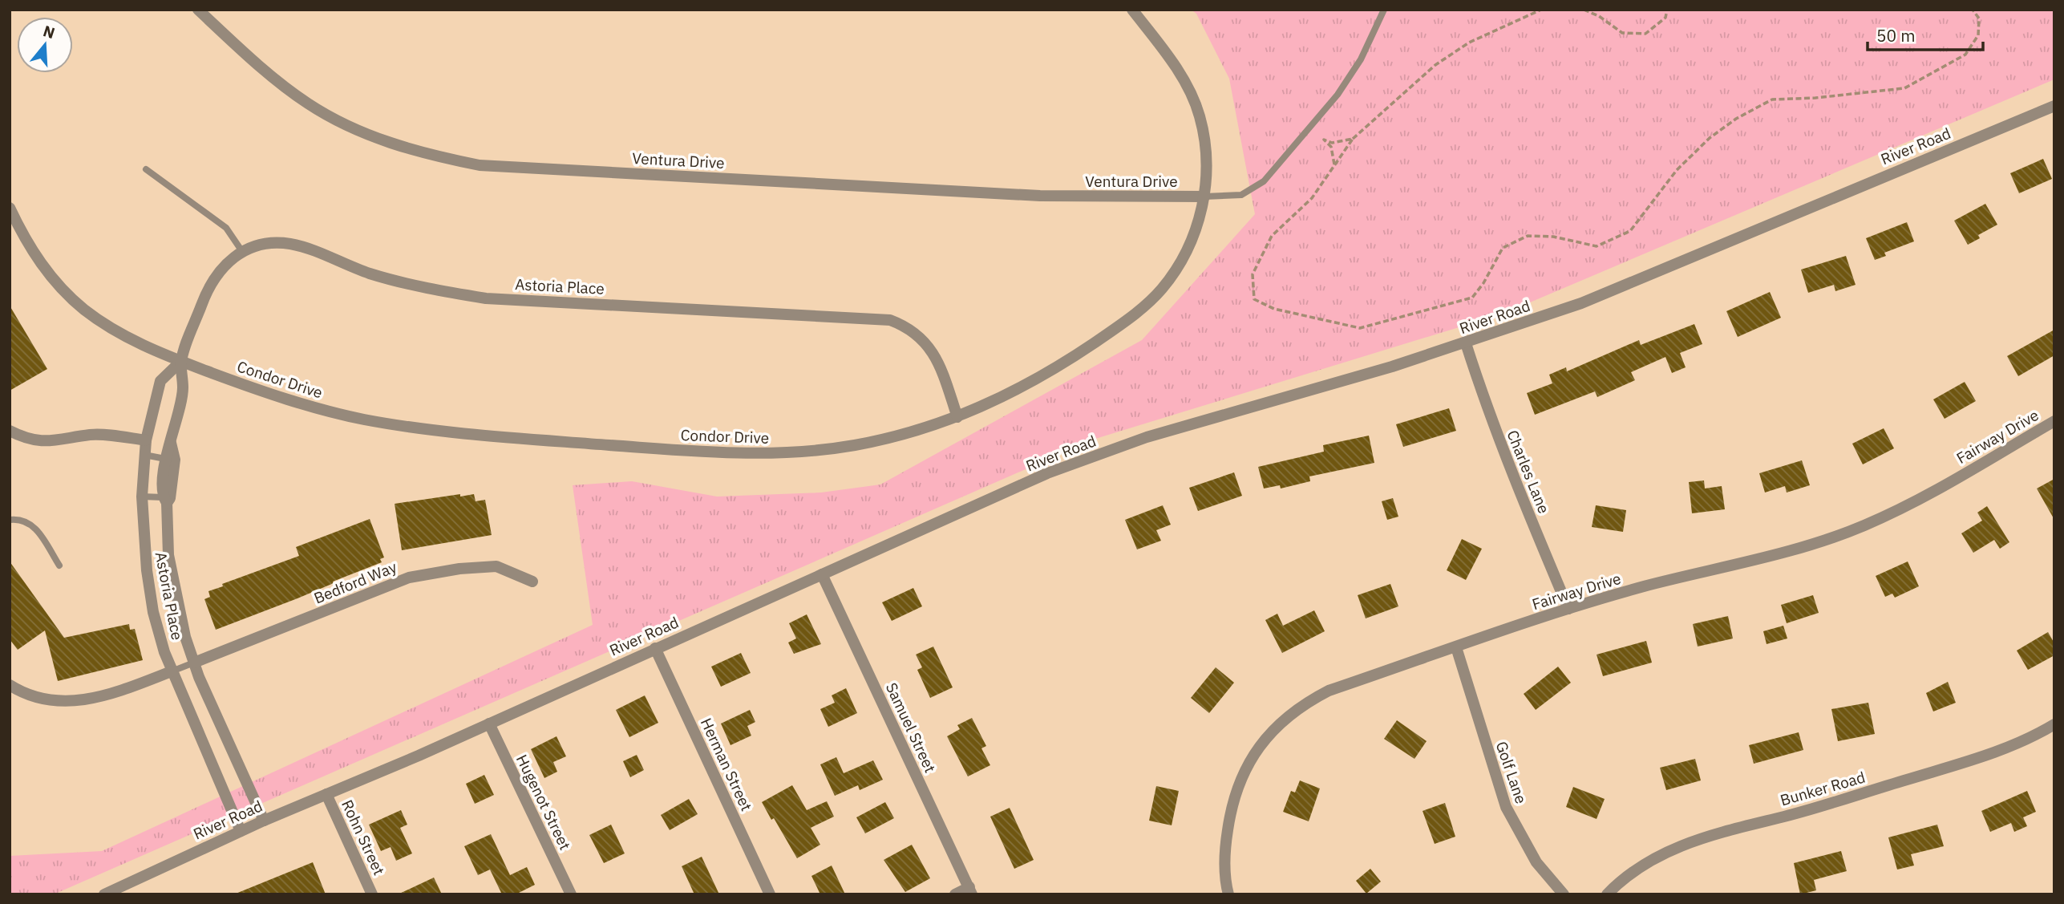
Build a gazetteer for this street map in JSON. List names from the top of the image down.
{
  "streets": {
    "street": [
      "River Road",
      "Ventura Drive",
      "Astoria Place",
      "Condor Drive",
      "Fairway Drive",
      "Charles Lane",
      "Bedford Way",
      "Samuel Street",
      "Herman Street",
      "Golf Lane",
      "Bunker Road",
      "Hugenot Street",
      "Rohn Street"
    ]
  },
  "crossings": [
    ["River Road", "Astoria Place"],
    ["River Road", "Charles Lane"],
    ["River Road", "Samuel Street"],
    ["River Road", "Herman Street"],
    ["River Road", "Hugenot Street"],
    ["River Road", "Rohn Street"],
    ["Ventura Drive", "Condor Drive"],
    ["Astoria Place", "Condor Drive"],
    ["Astoria Place", "Bedford Way"],
    ["Fairway Drive", "Charles Lane"],
    ["Fairway Drive", "Golf Lane"]
  ],
  "scale_bar": "50 m",
  "north": "top"
}
